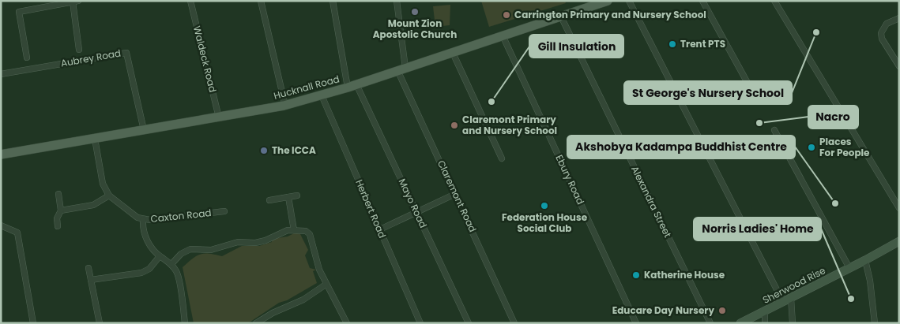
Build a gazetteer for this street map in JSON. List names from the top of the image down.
{
  "streets": {
    "main road": ["Hucknall Road", "Sherwood Rise"],
    "street": [
      "Aubrey Road",
      "Waldeck Road",
      "Ebury Road",
      "Claremont Road",
      "Alexandra Street",
      "Mayo Road",
      "Herbert Road",
      "Caxton Road"
    ]
  },
  "crossings": [
    ["Aubrey Road", "Hucknall Road"],
    ["Waldeck Road", "Hucknall Road"],
    ["Hucknall Road", "Ebury Road"],
    ["Hucknall Road", "Claremont Road"],
    ["Hucknall Road", "Alexandra Street"],
    ["Hucknall Road", "Mayo Road"],
    ["Hucknall Road", "Herbert Road"],
    ["Hucknall Road", "Caxton Road"]
  ],
  "places": [
    "Mount Zion Apostolic Church",
    "Carrington Primary and Nursery School",
    "St George's Nursery School",
    "Trent PTS",
    "Gill Insulation",
    "Nacro",
    "Claremont Primary and Nursery School",
    "Places For People",
    "The ICCA",
    "Akshobya Kadampa Buddhist Centre",
    "Federation House Social Club",
    "Katherine House",
    "Norris Ladies' Home",
    "Educare Day Nursery"
  ]
}
